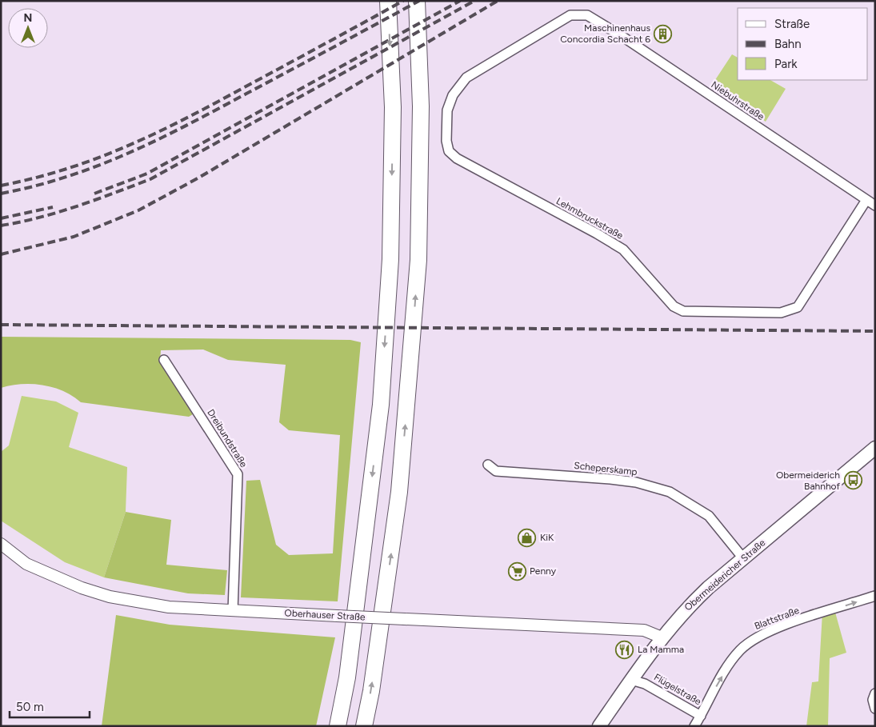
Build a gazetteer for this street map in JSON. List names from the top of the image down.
{
  "streets": {
    "main road": ["Obermeidericher Straße"],
    "street": [
      "Niebuhrstraße",
      "Lehmbruckstraße",
      "Dreibundstraße",
      "Scheperskamp",
      "Oberhauser Straße",
      "Blattstraße",
      "Flügelstraße"
    ]
  },
  "crossings": [
    ["Niebuhrstraße", "Lehmbruckstraße"],
    ["Dreibundstraße", "Oberhauser Straße"],
    ["Scheperskamp", "Obermeidericher Straße"],
    ["Obermeidericher Straße", "Oberhauser Straße"],
    ["Obermeidericher Straße", "Flügelstraße"],
    ["Blattstraße", "Flügelstraße"]
  ],
  "one_way": ["Blattstraße"],
  "places": {
    "building": ["Maschinenhaus Concordia Schacht 6"],
    "bus stop": ["Obermeiderich Bahnhof"],
    "shop": ["KiK"],
    "supermarket": ["Penny"],
    "restaurant": ["La Mamma"]
  },
  "legend": ["Straße", "Bahn", "Park"],
  "scale_bar": "50 m",
  "north": "top"
}
